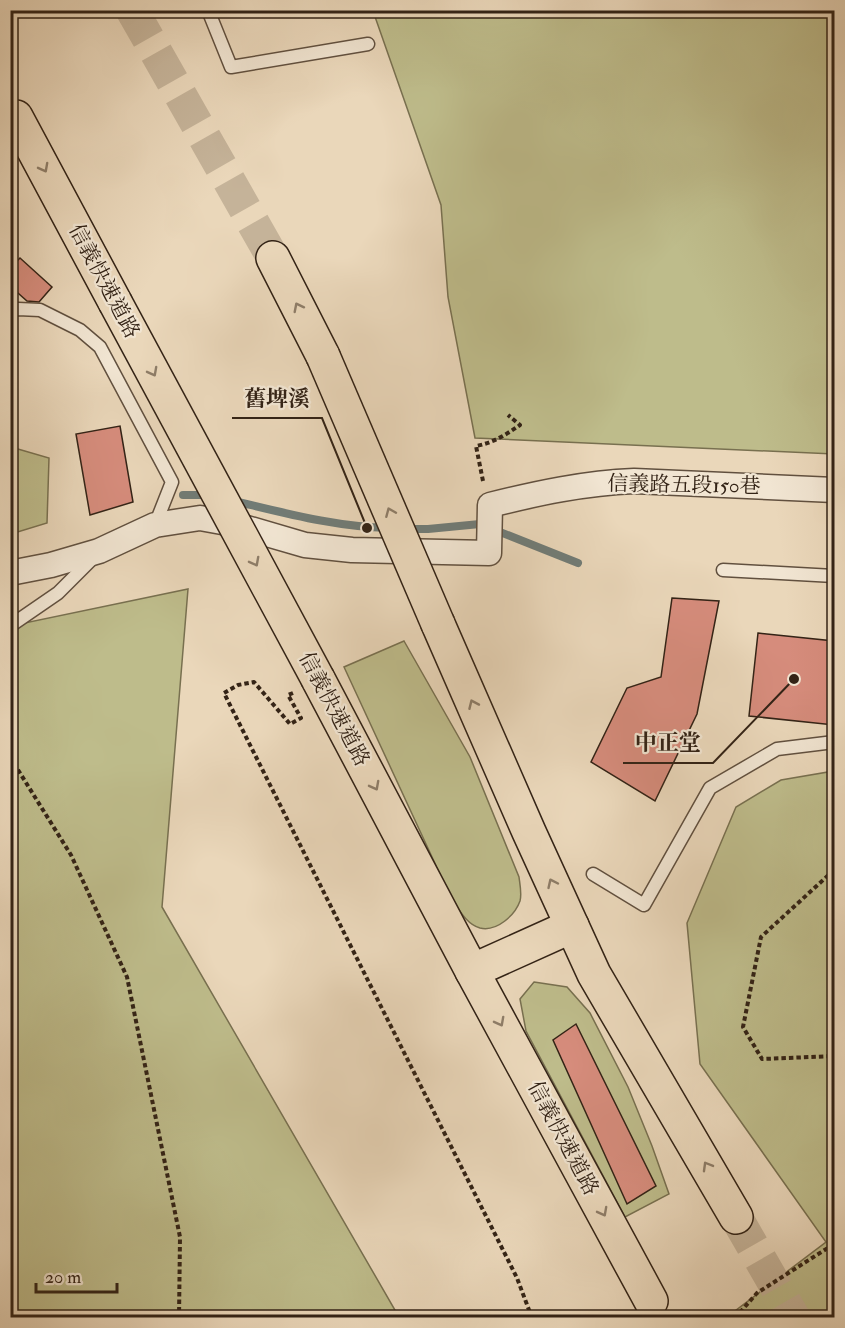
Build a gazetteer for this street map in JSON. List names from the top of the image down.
{
  "streets": {
    "highway": ["信義快速道路"],
    "street": ["信義路五段150巷"]
  },
  "places": ["舊埤溪", "中正堂"],
  "scale_bar": "20 m"
}
